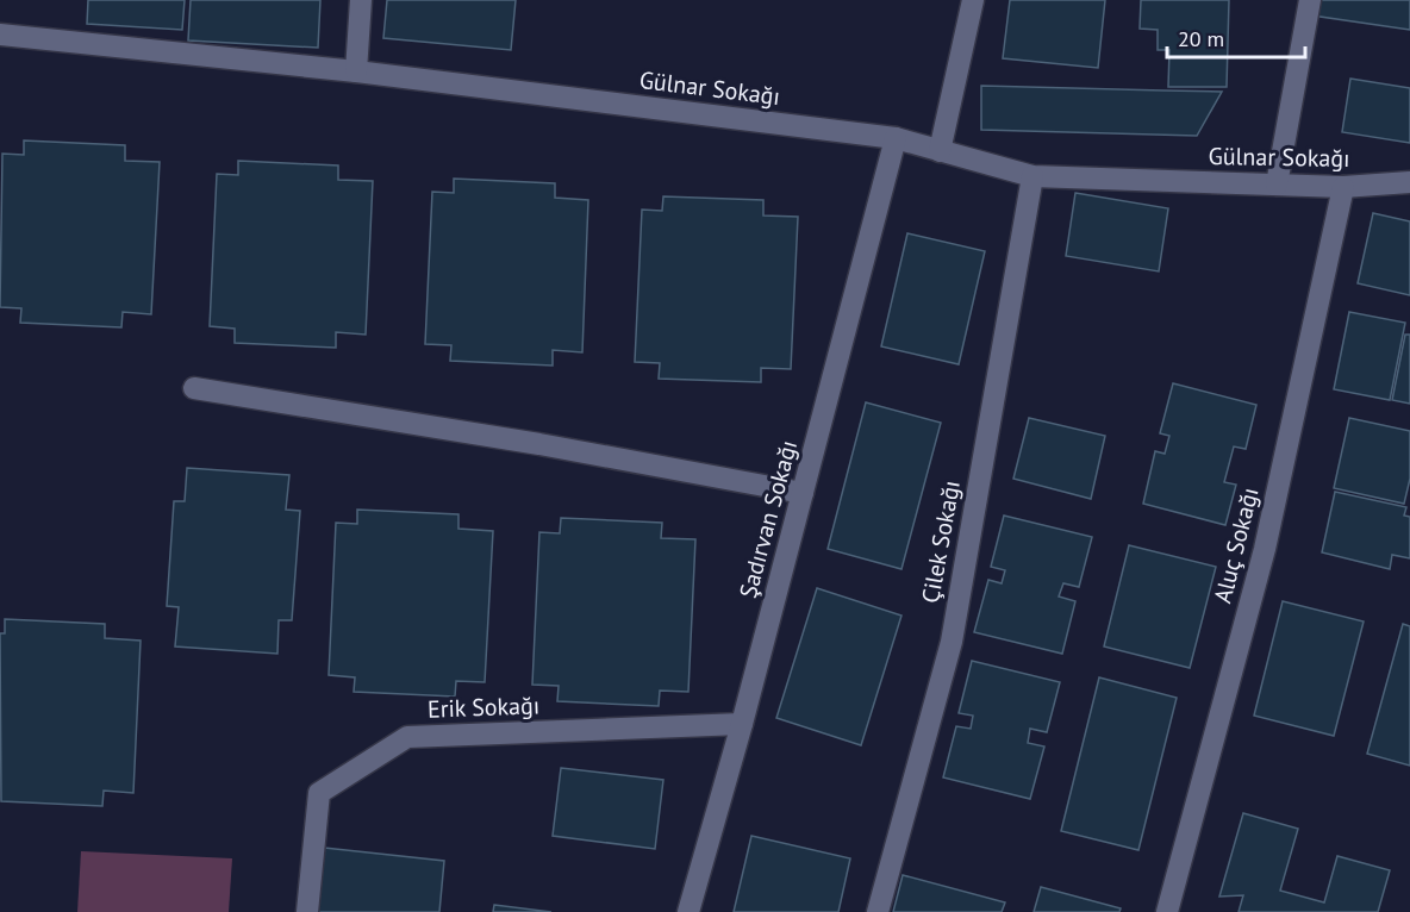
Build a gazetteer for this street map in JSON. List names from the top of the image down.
{
  "streets": {
    "street": [
      "Gülnar Sokağı",
      "Şadırvan Sokağı",
      "Çilek Sokağı",
      "Aluç Sokağı",
      "Erik Sokağı"
    ]
  },
  "crossings": [
    ["Gülnar Sokağı", "Şadırvan Sokağı"],
    ["Gülnar Sokağı", "Çilek Sokağı"],
    ["Gülnar Sokağı", "Aluç Sokağı"],
    ["Şadırvan Sokağı", "Erik Sokağı"]
  ],
  "scale_bar": "20 m"
}
